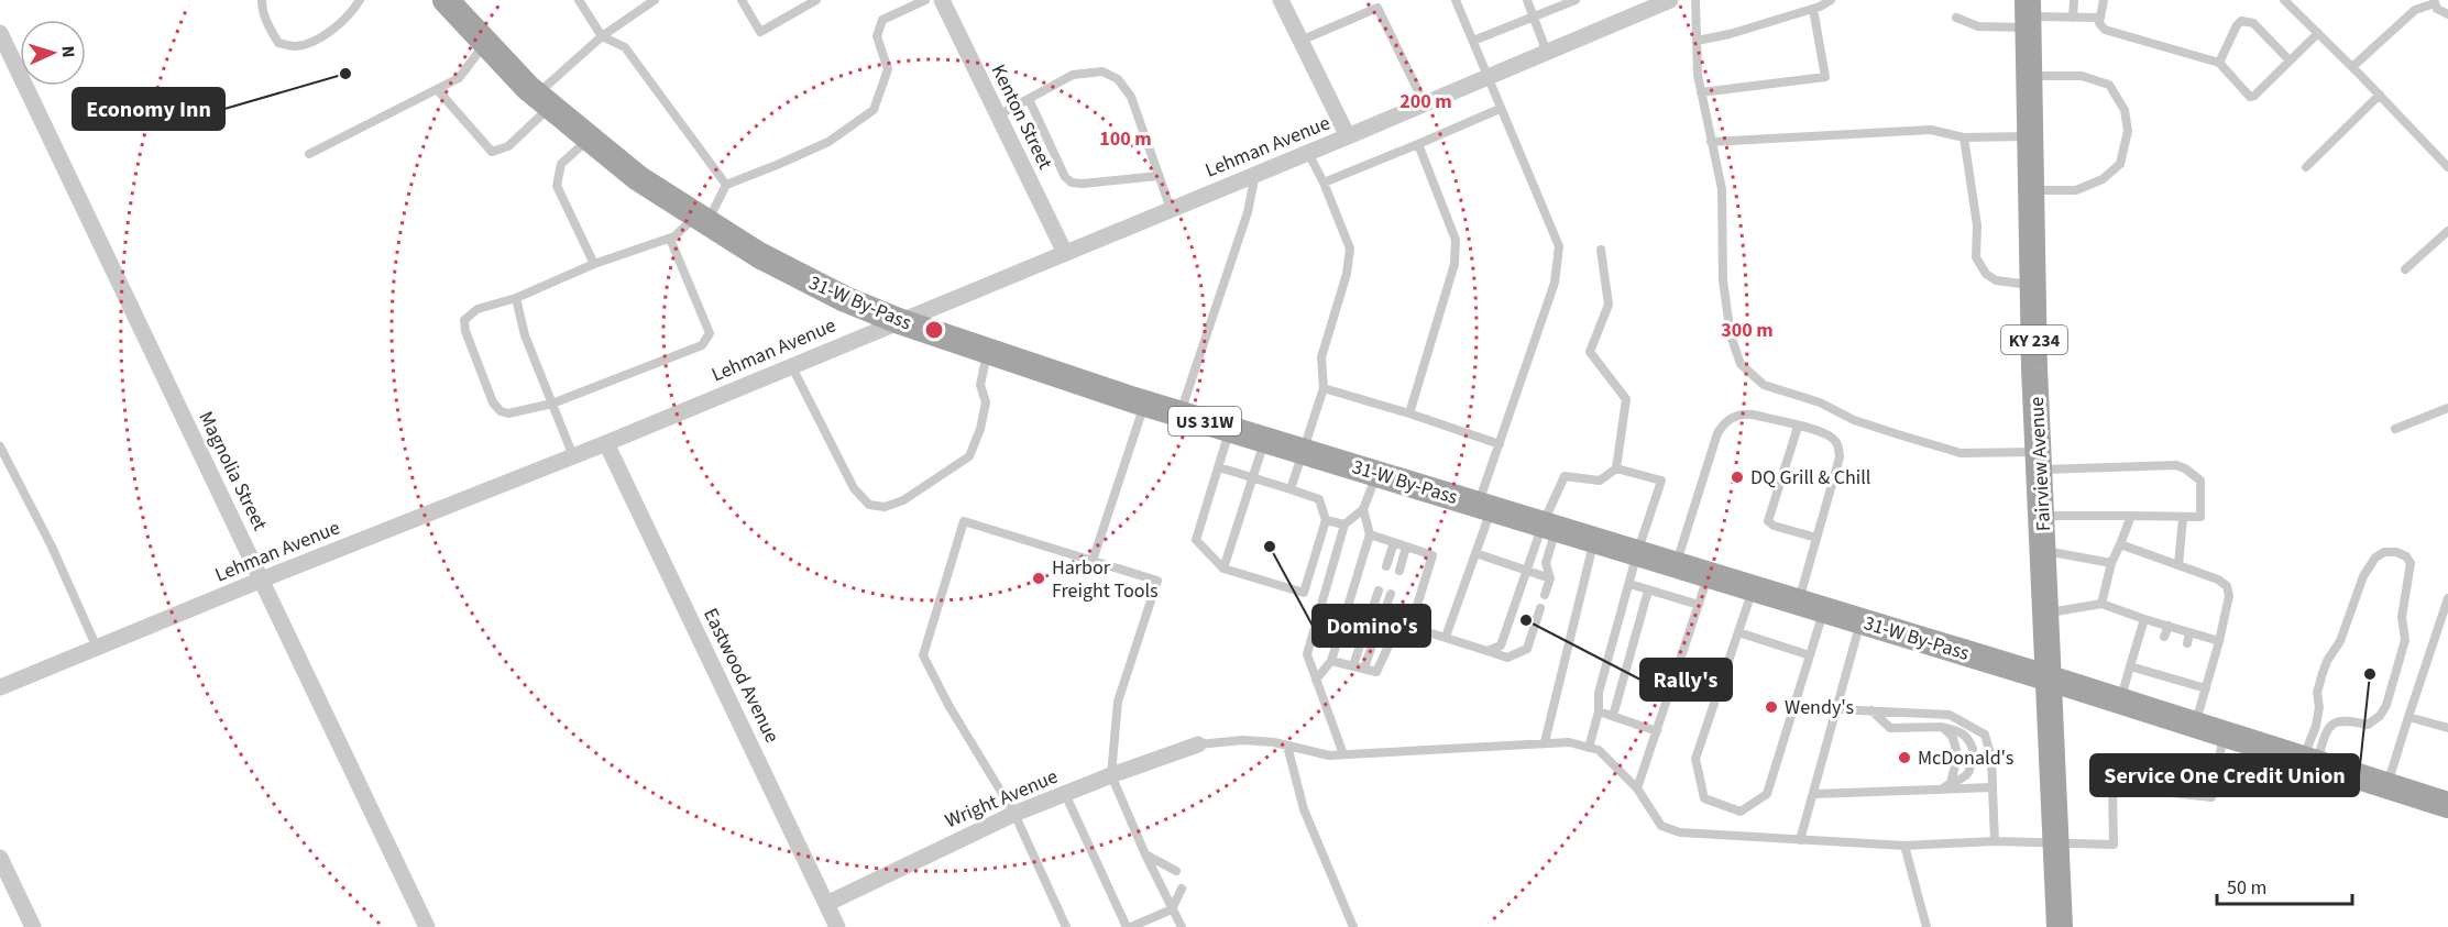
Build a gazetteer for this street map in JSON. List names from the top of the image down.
{
  "streets": {
    "main road": [
      "31-W By-Pass",
      "KY 234",
      "US 31W",
      "Fairview Avenue"
    ],
    "street": [
      "Kenton Street",
      "Lehman Avenue",
      "Magnolia Street",
      "Eastwood Avenue",
      "Wright Avenue"
    ]
  },
  "crossings": [
    ["Kenton Street", "Lehman Avenue"],
    ["Lehman Avenue", "31-W By-Pass"],
    ["Lehman Avenue", "Magnolia Street"],
    ["Lehman Avenue", "Eastwood Avenue"],
    ["31-W By-Pass", "Fairview Avenue"],
    ["Eastwood Avenue", "Wright Avenue"]
  ],
  "places": [
    "Economy Inn",
    "DQ Grill & Chill",
    "Domino's",
    "Harbor Freight Tools",
    "Rally's",
    "Service One Credit Union",
    "Wendy's",
    "McDonald's"
  ],
  "scale_bar": "50 m",
  "north": "right",
  "rings": ["200 m", "100 m", "300 m"]
}
